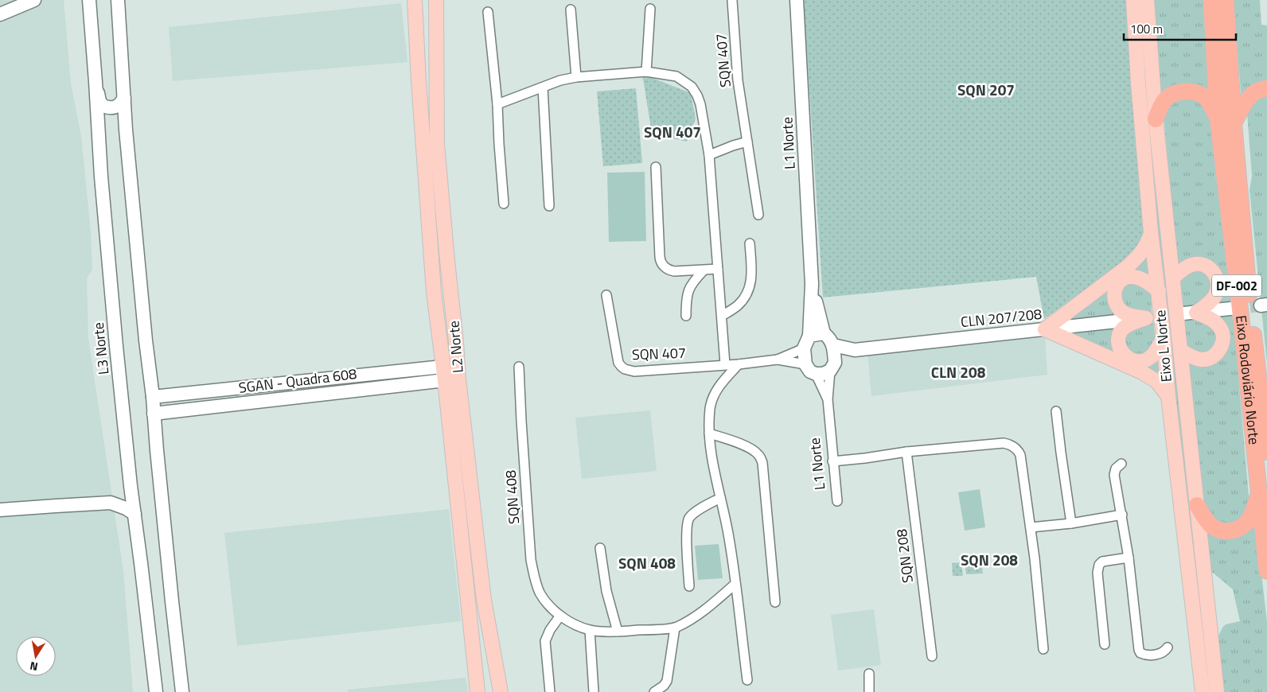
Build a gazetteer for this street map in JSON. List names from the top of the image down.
{
  "streets": {
    "highway": ["DF-002", "Eixo Rodoviário Norte"],
    "main road": ["Eixo L Norte", "L2 Norte"],
    "street": [
      "SQN 407",
      "L1 Norte",
      "CLN 207/208",
      "L3 Norte",
      "SGAN - Quadra 608",
      "SQN 408",
      "SQN 208"
    ]
  },
  "crossings": [
    ["L1 Norte", "CLN 207/208"],
    ["L2 Norte", "SGAN - Quadra 608"]
  ],
  "districts": [
    "SQN 207",
    "SQN 407",
    "CLN 208",
    "SQN 208",
    "SQN 408"
  ],
  "scale_bar": "100 m",
  "north": "bottom"
}
